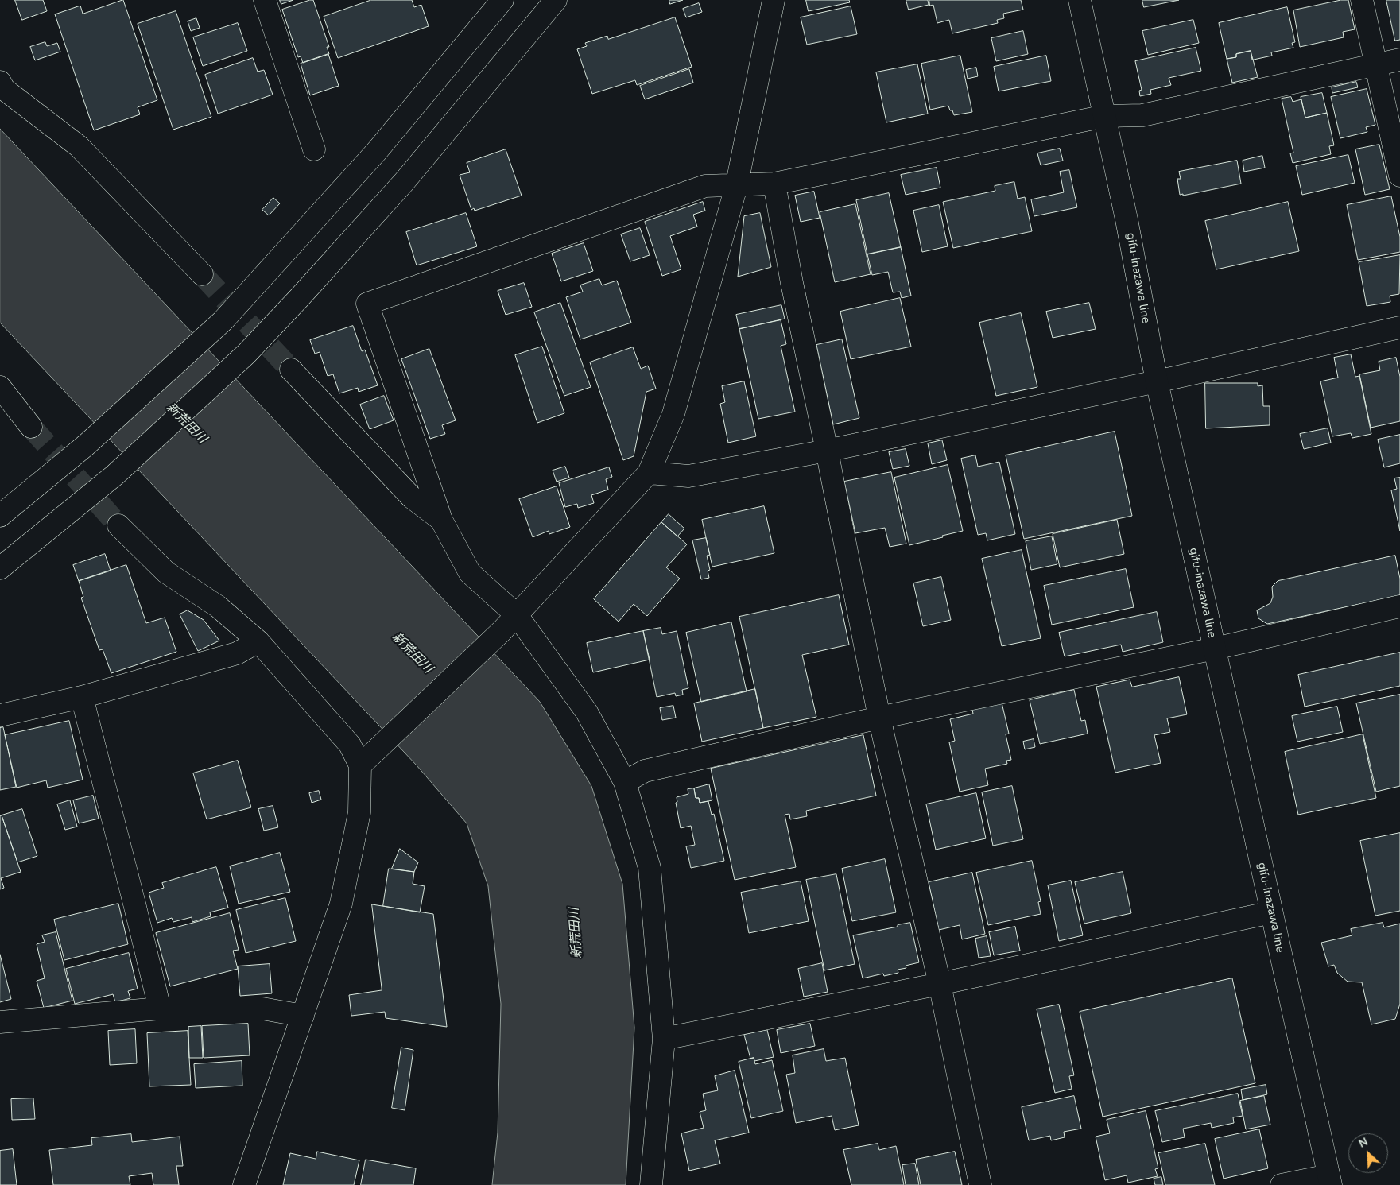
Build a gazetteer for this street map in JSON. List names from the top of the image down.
{
  "streets": {
    "street": ["gifu-inazawa line"]
  },
  "water": ["新荒田川"],
  "north": "top left"
}
